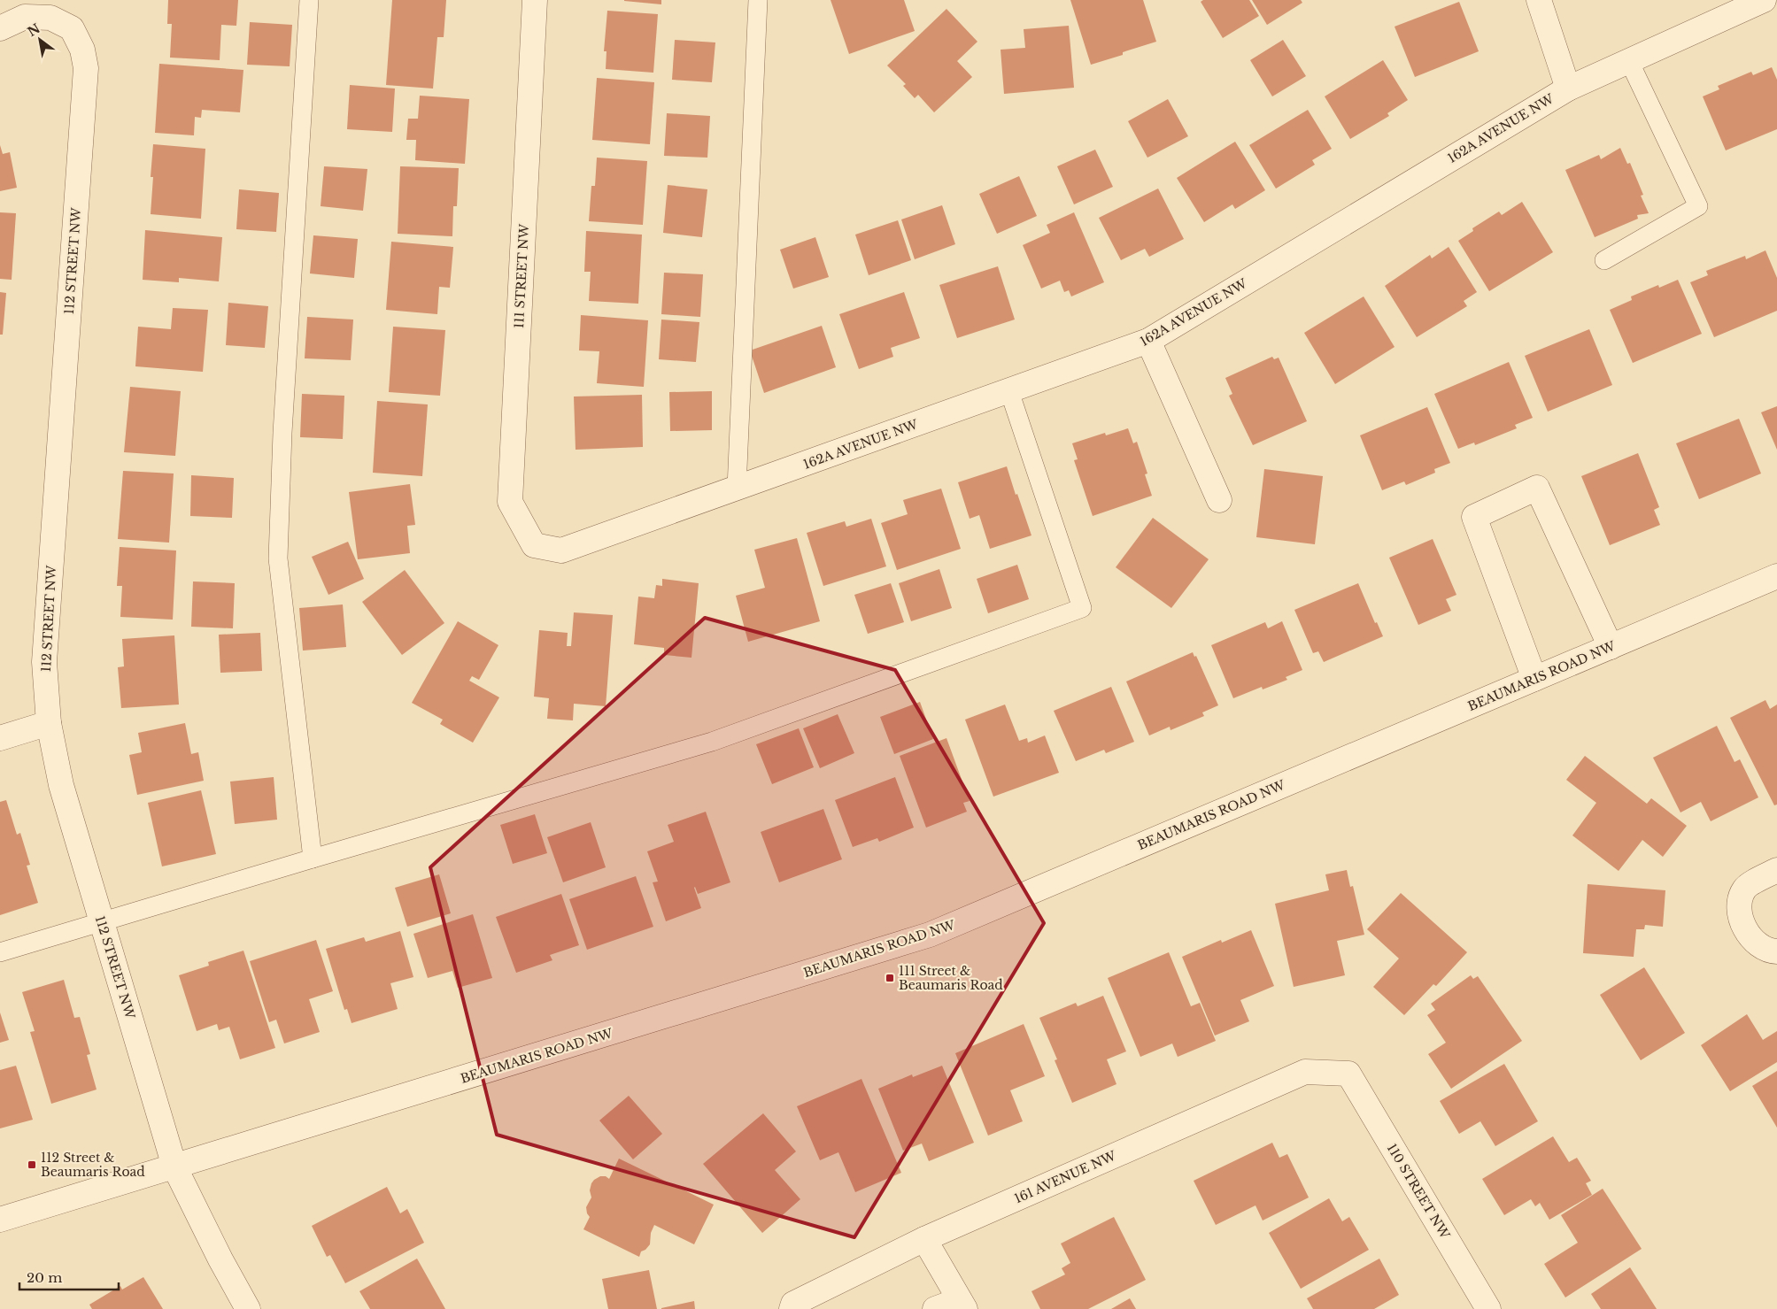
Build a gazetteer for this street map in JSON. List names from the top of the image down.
{
  "streets": {
    "street": [
      "162A AVENUE NW",
      "112 STREET NW",
      "111 STREET NW",
      "BEAUMARIS ROAD NW",
      "161 AVENUE NW",
      "110 STREET NW"
    ]
  },
  "crossings": [
    ["162A AVENUE NW", "111 STREET NW"],
    ["112 STREET NW", "BEAUMARIS ROAD NW"],
    ["161 AVENUE NW", "110 STREET NW"]
  ],
  "places": {
    "transit": ["111 Street & Beaumaris Road", "112 Street & Beaumaris Road"]
  },
  "scale_bar": "20 m",
  "north": "top left"
}
